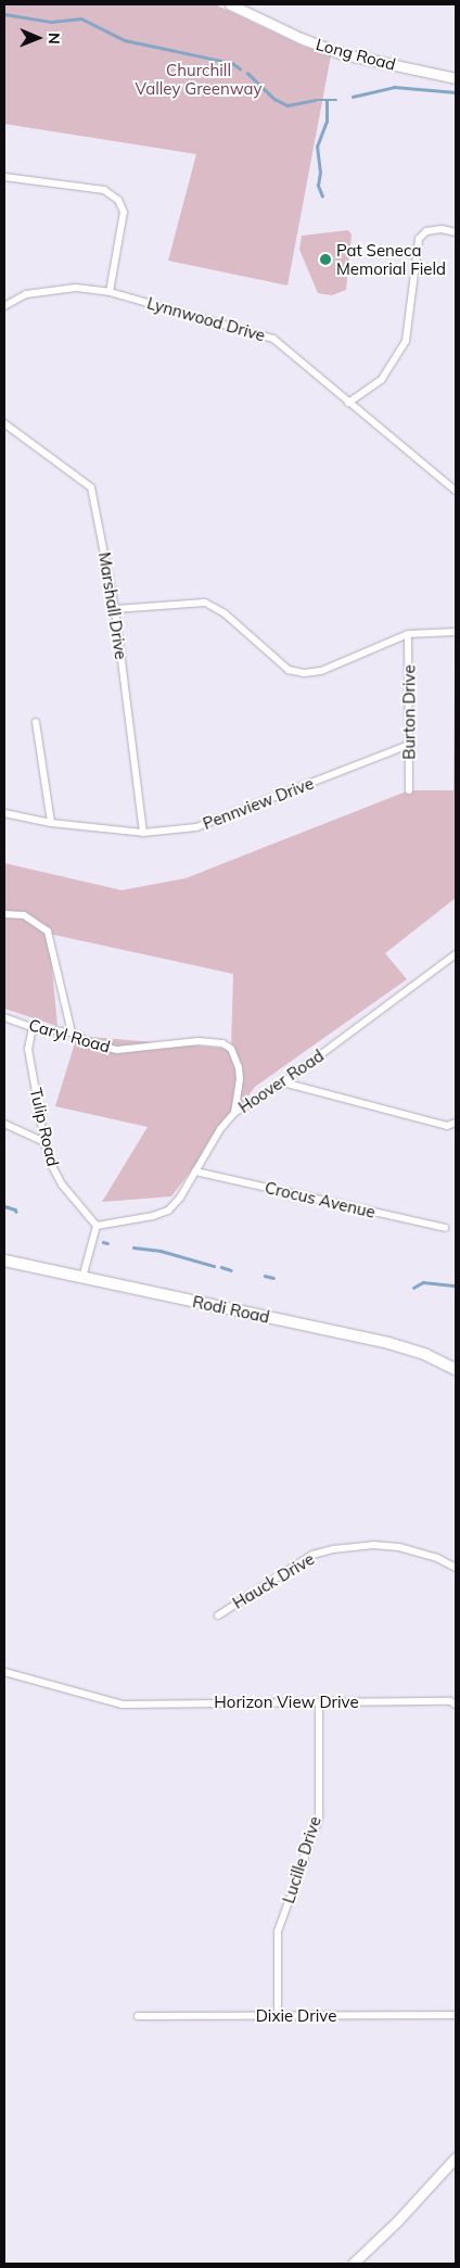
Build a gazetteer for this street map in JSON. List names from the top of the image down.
{
  "streets": {
    "main road": ["Rodi Road"],
    "street": [
      "Long Road",
      "Lynnwood Drive",
      "Marshall Drive",
      "Burton Drive",
      "Pennview Drive",
      "Caryl Road",
      "Hoover Road",
      "Tulip Road",
      "Crocus Avenue",
      "Hauck Drive",
      "Horizon View Drive",
      "Lucille Drive",
      "Dixie Drive"
    ]
  },
  "crossings": [
    ["Marshall Drive", "Pennview Drive"],
    ["Burton Drive", "Pennview Drive"],
    ["Caryl Road", "Hoover Road"],
    ["Caryl Road", "Tulip Road"],
    ["Hoover Road", "Tulip Road"],
    ["Hoover Road", "Crocus Avenue"],
    ["Horizon View Drive", "Lucille Drive"],
    ["Lucille Drive", "Dixie Drive"]
  ],
  "parks": ["Churchill Valley Greenway"],
  "places": ["Pat Seneca Memorial Field"],
  "north": "right"
}
